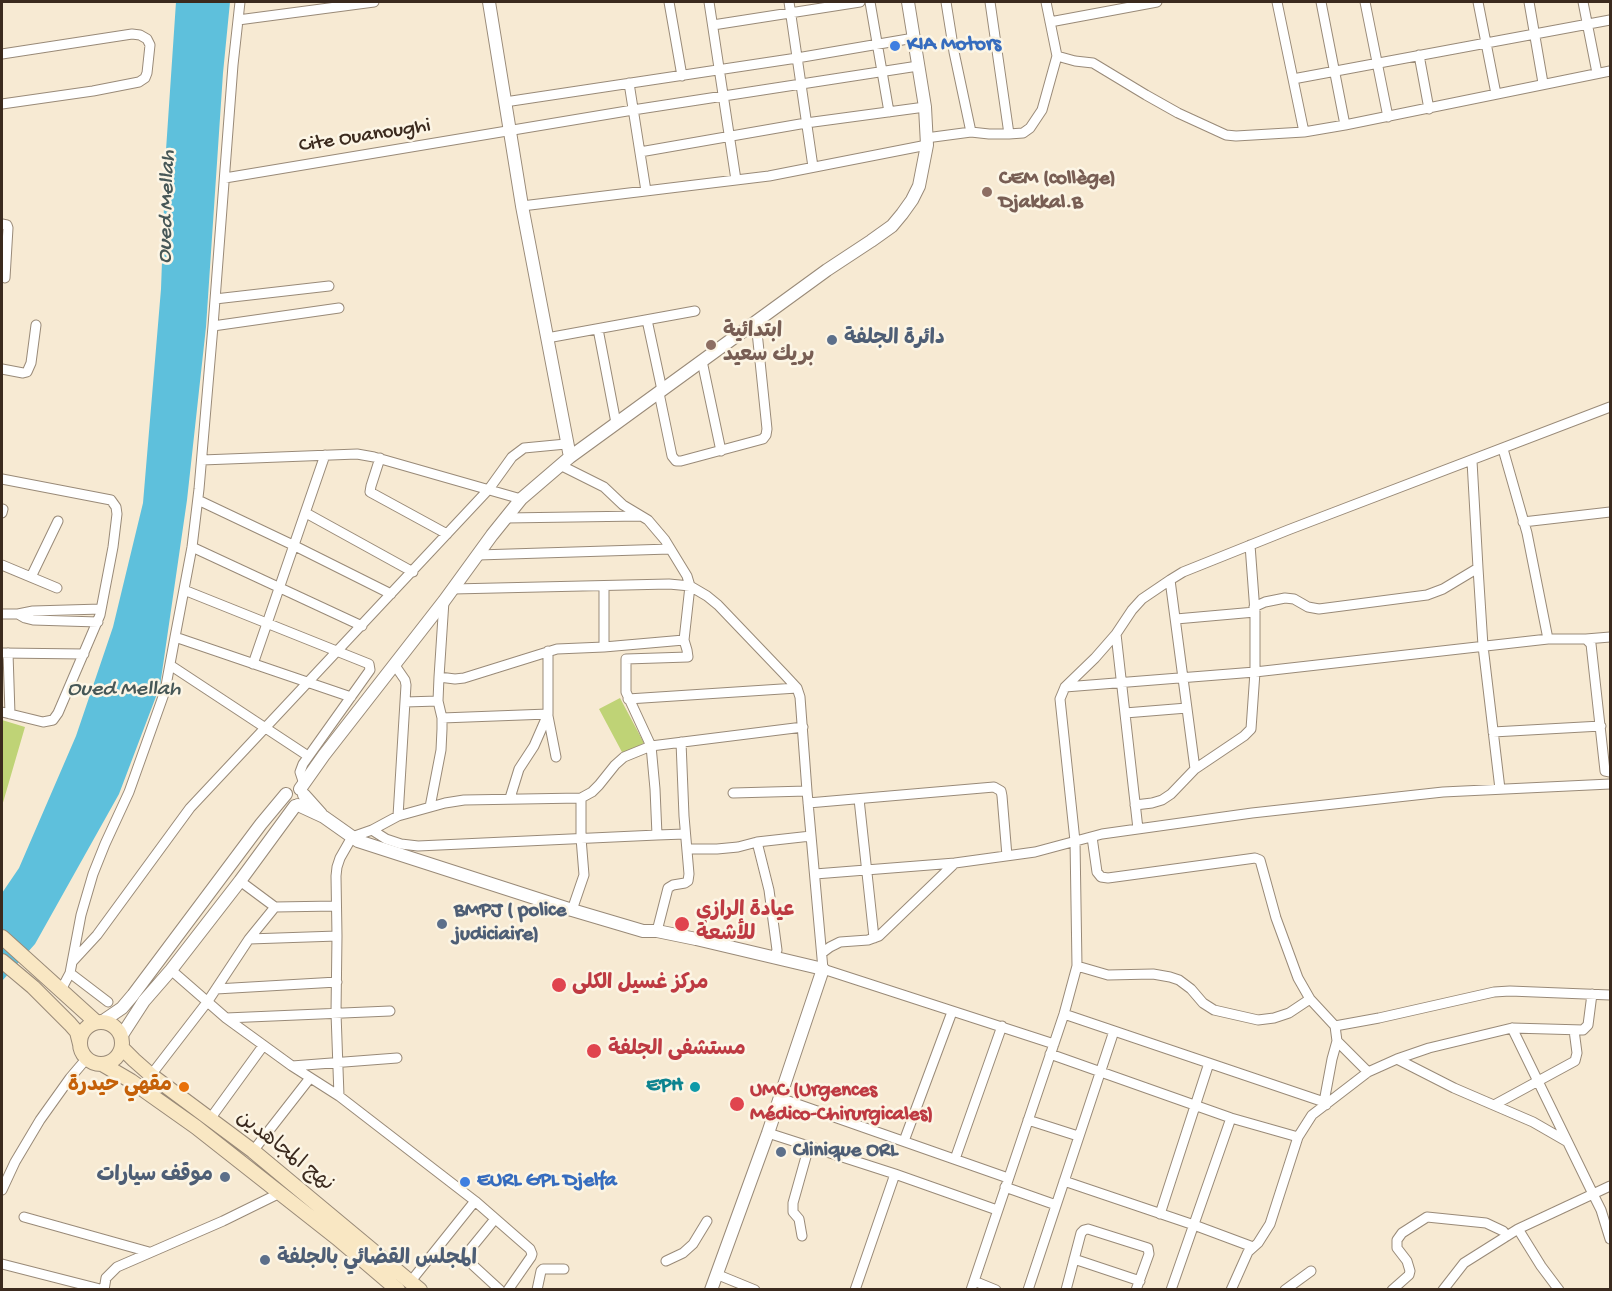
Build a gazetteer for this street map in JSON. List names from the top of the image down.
{
  "streets": {
    "main road": ["نهج المجاهدين"],
    "street": ["Cite Ouanoughi"]
  },
  "water": ["Oued Mellah"],
  "places": [
    "KIA Motors",
    "CEM (collège) Djakkal.B",
    "دائرة الجلفة",
    "ابتدائية بريك سعيد",
    "BMPJ ( police judiciaire)",
    "عيادة الرازي للأشعة",
    "مركز غسيل الكلى",
    "مستشفى الجلفة",
    "مقهي حيدرة",
    "EPH",
    "UMC (Urgences Médico-Chirurgicales)",
    "Clinique ORL",
    "موقف سيارات",
    "EURL GPL Djelfa",
    "المجلس القضائي بالجلفة"
  ]
}
